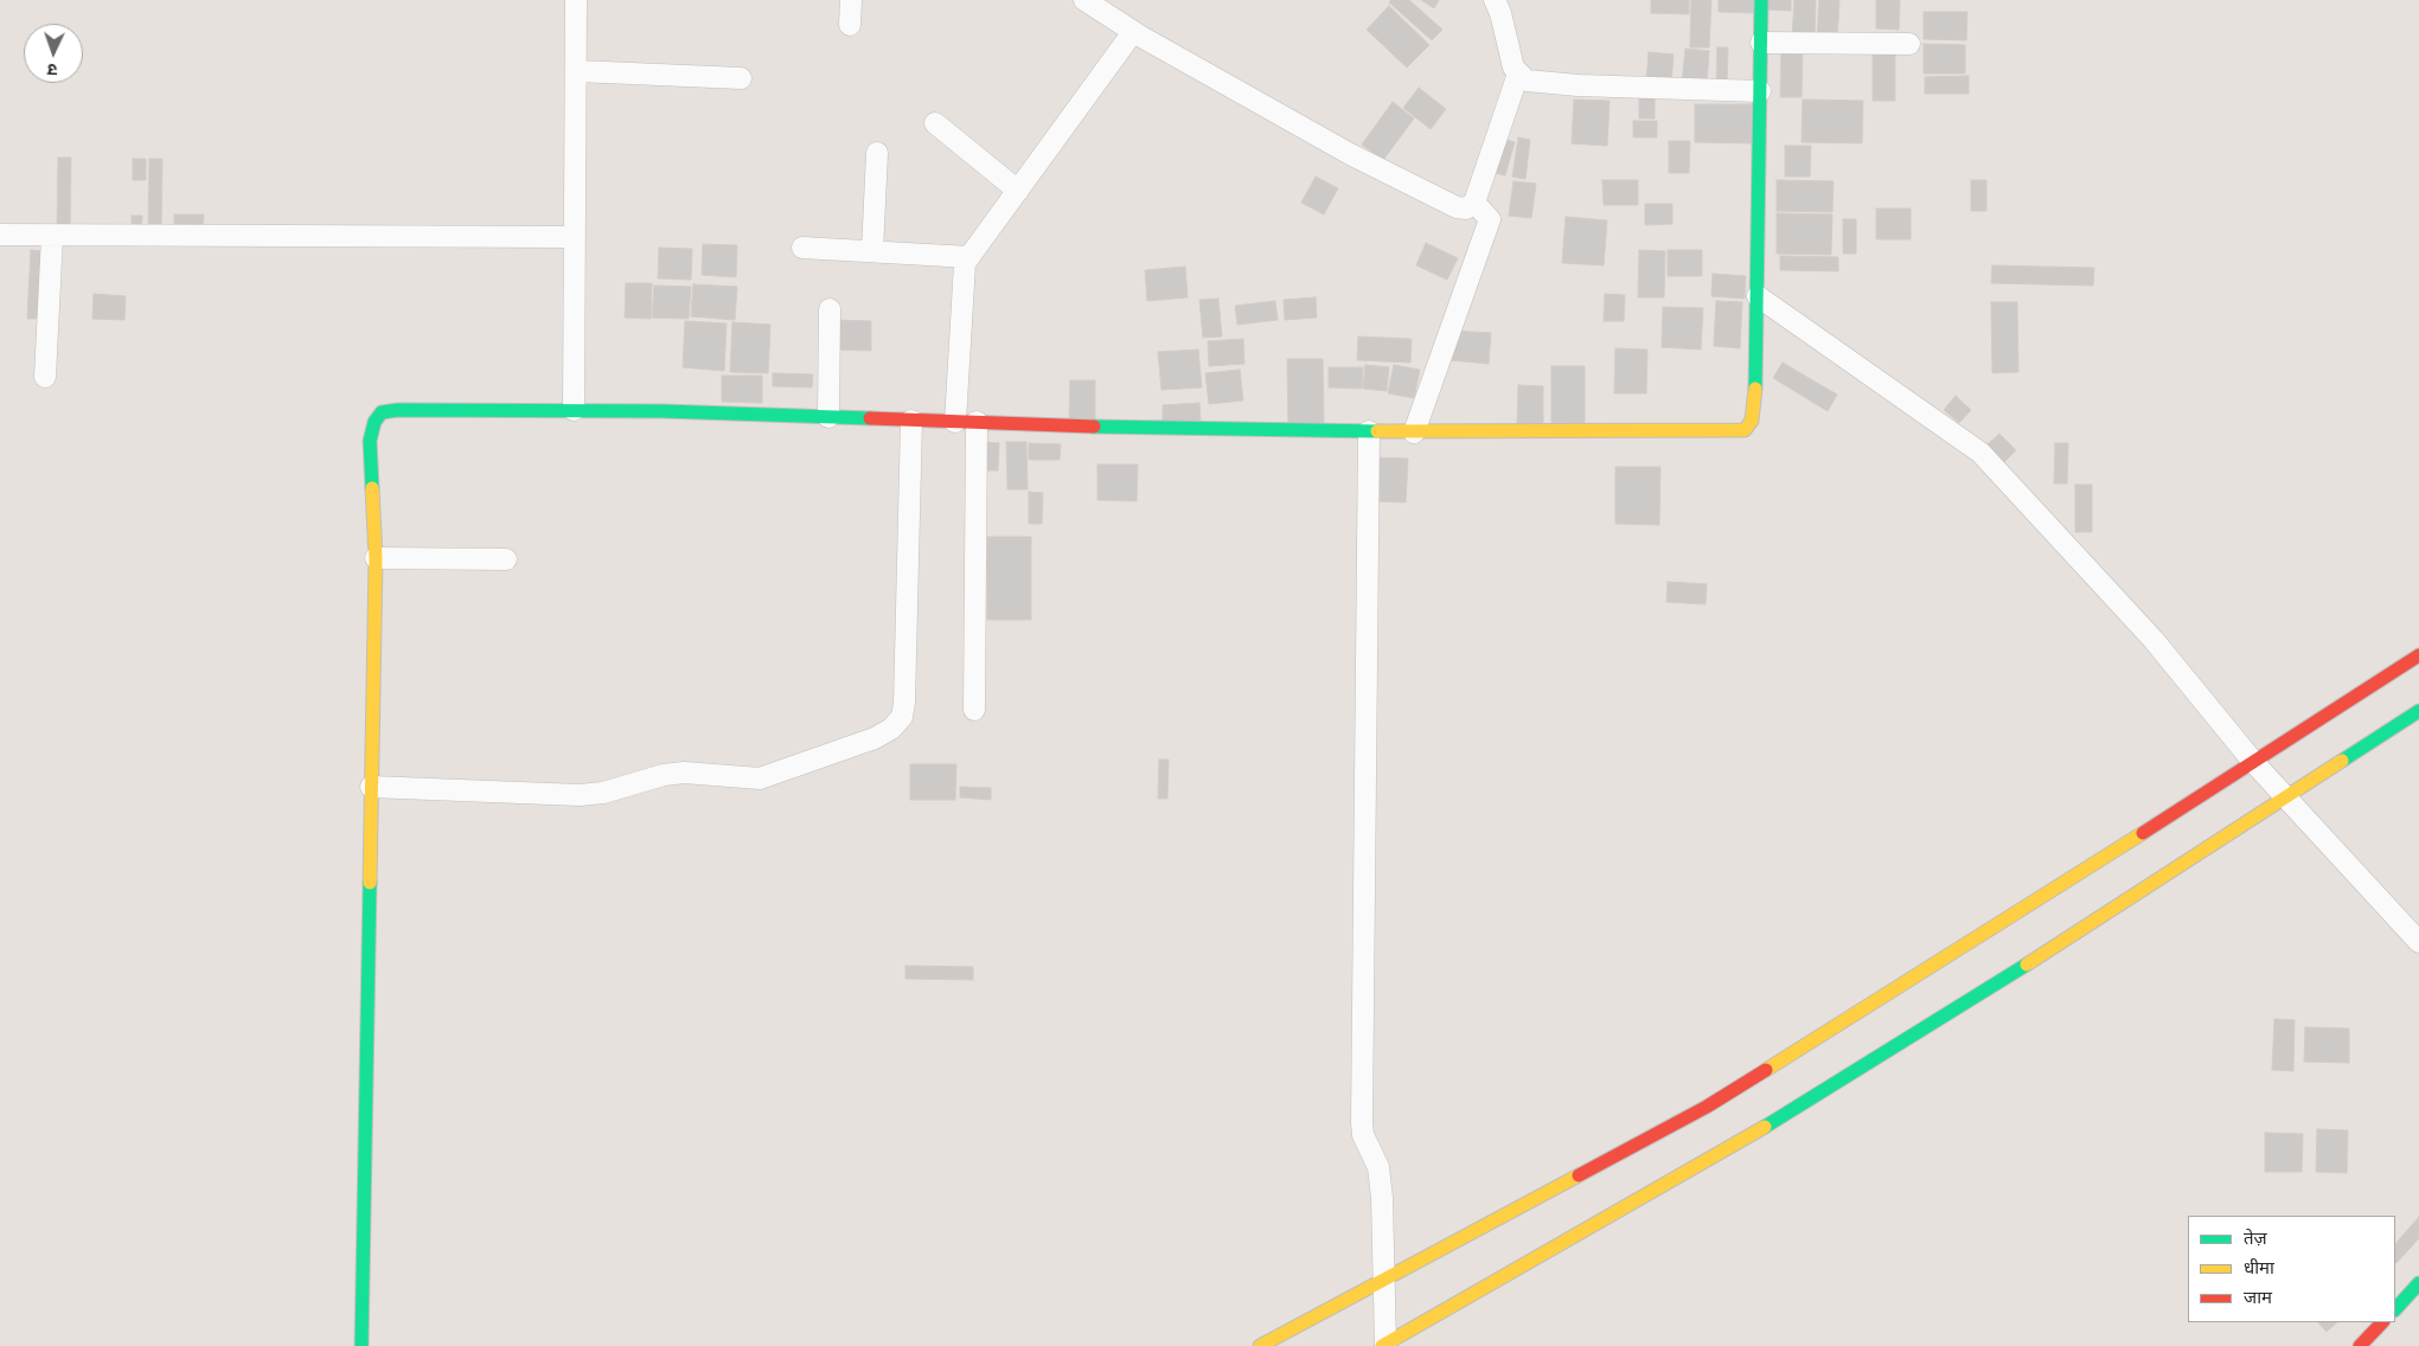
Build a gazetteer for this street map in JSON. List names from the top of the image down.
{
  "legend": ["तेज़", "धीमा", "जाम"],
  "north": "bottom"
}
